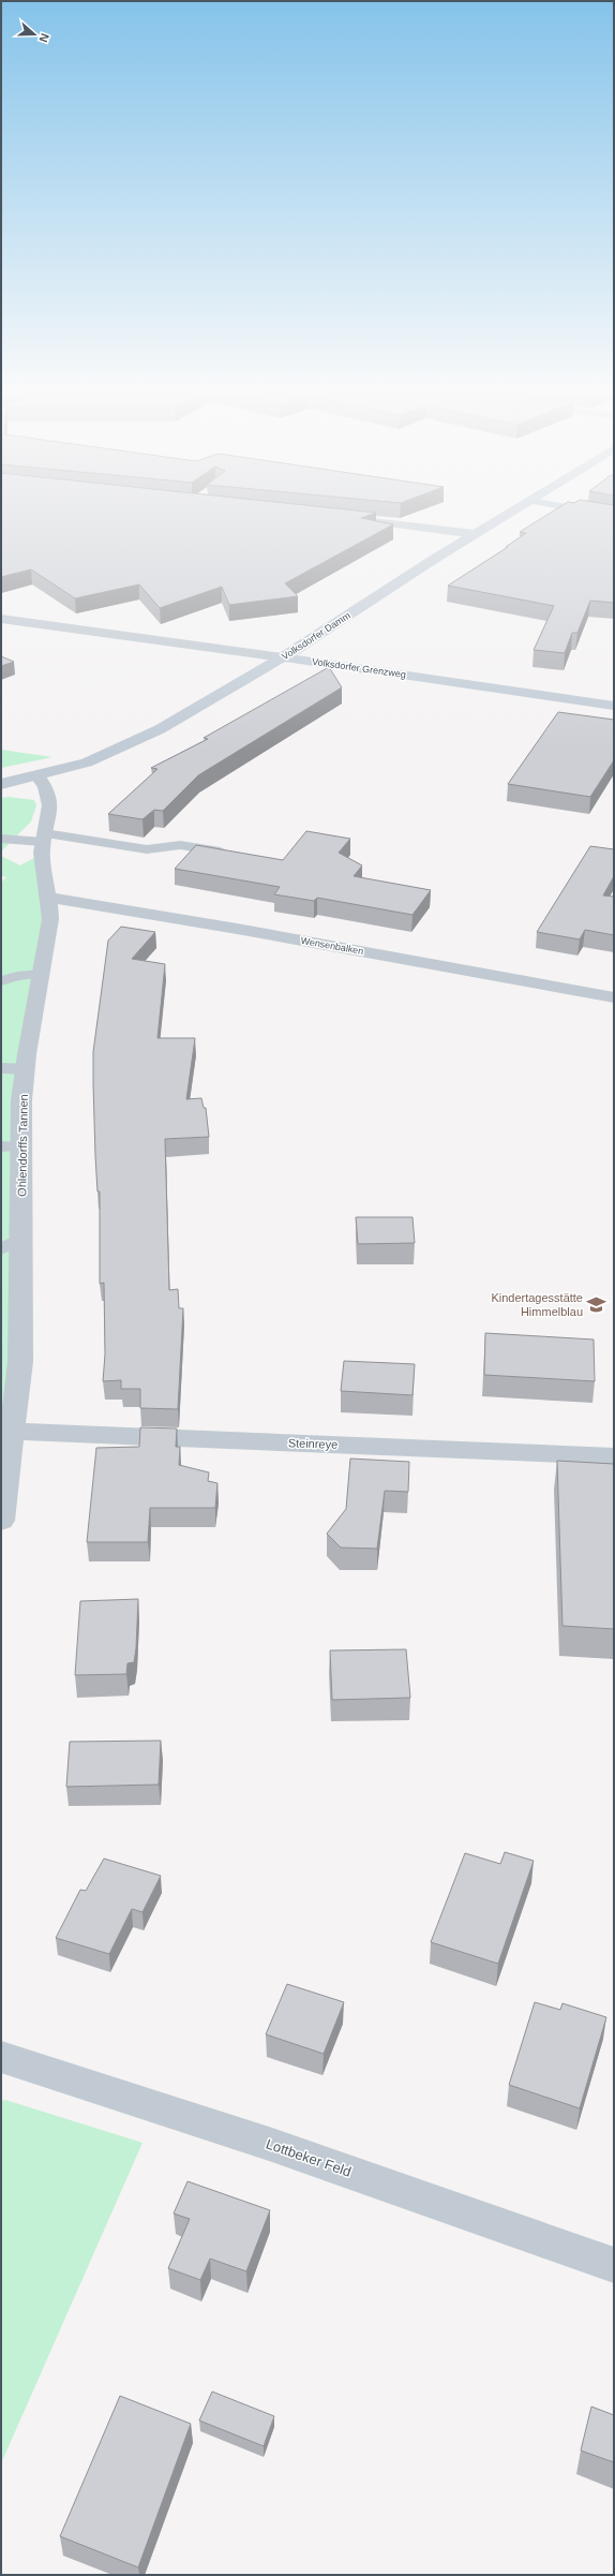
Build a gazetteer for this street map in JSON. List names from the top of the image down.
{
  "streets": {
    "main road": ["Volksdorfer Damm", "Volksdorfer Grenzweg"],
    "street": [
      "Wensenbalken",
      "Ohlendorffs Tannen",
      "Steinreye",
      "Lottbeker Feld"
    ]
  },
  "crossings": [
    ["Volksdorfer Damm", "Volksdorfer Grenzweg"],
    ["Volksdorfer Damm", "Ohlendorffs Tannen"],
    ["Wensenbalken", "Ohlendorffs Tannen"],
    ["Ohlendorffs Tannen", "Steinreye"]
  ],
  "places": {
    "school or university": ["Kindertagesstätte Himmelblau"]
  },
  "north": "right"
}
